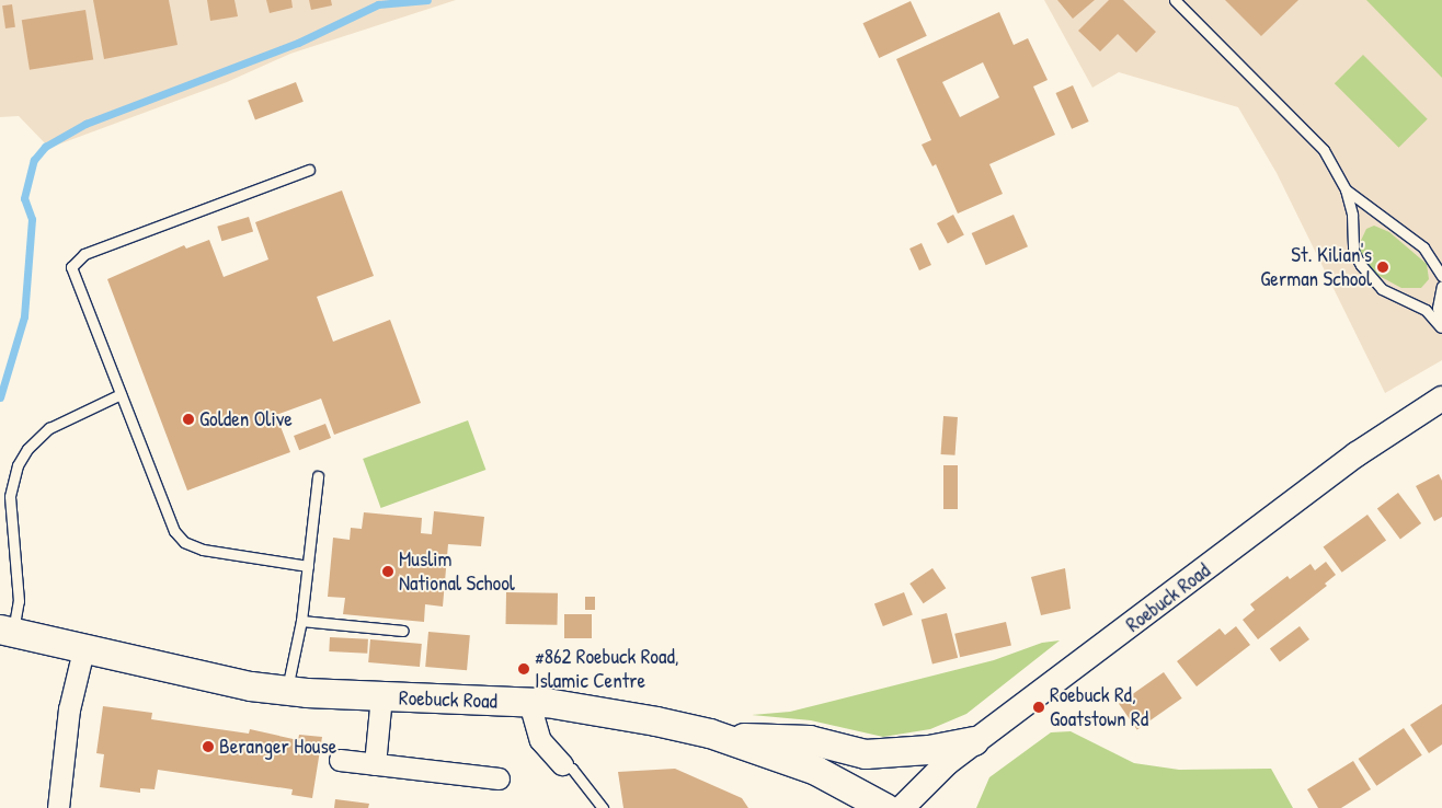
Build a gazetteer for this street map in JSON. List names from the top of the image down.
{
  "streets": {
    "main road": ["Roebuck Road"]
  },
  "places": [
    "St. Kilian's German School",
    "Golden Olive",
    "Muslim National School",
    "#862 Roebuck Road, Islamic Centre",
    "Roebuck Rd, Goatstown Rd",
    "Beranger House"
  ]
}
